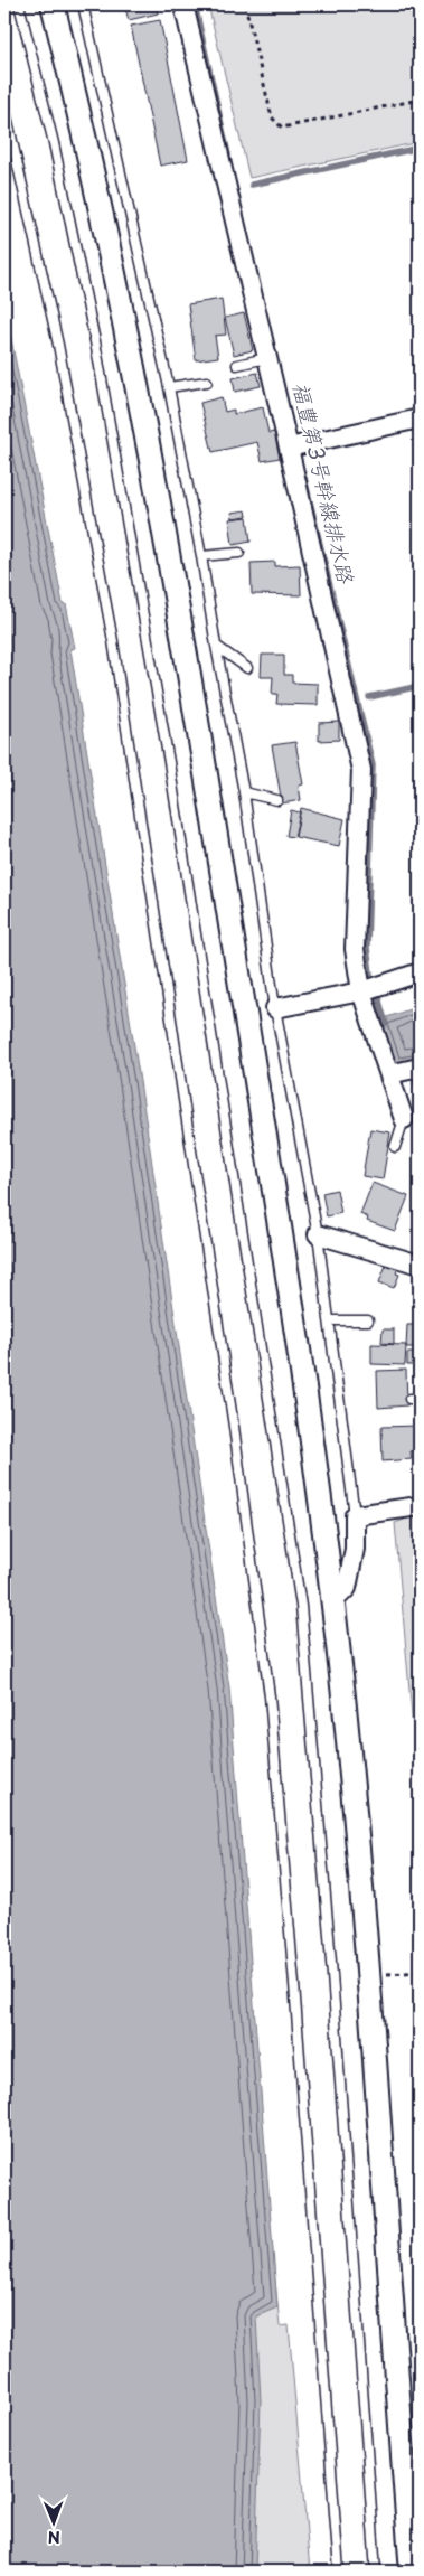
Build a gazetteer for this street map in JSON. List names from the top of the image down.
{
  "water": ["福豊第3号幹線排水路"],
  "north": "bottom"
}
